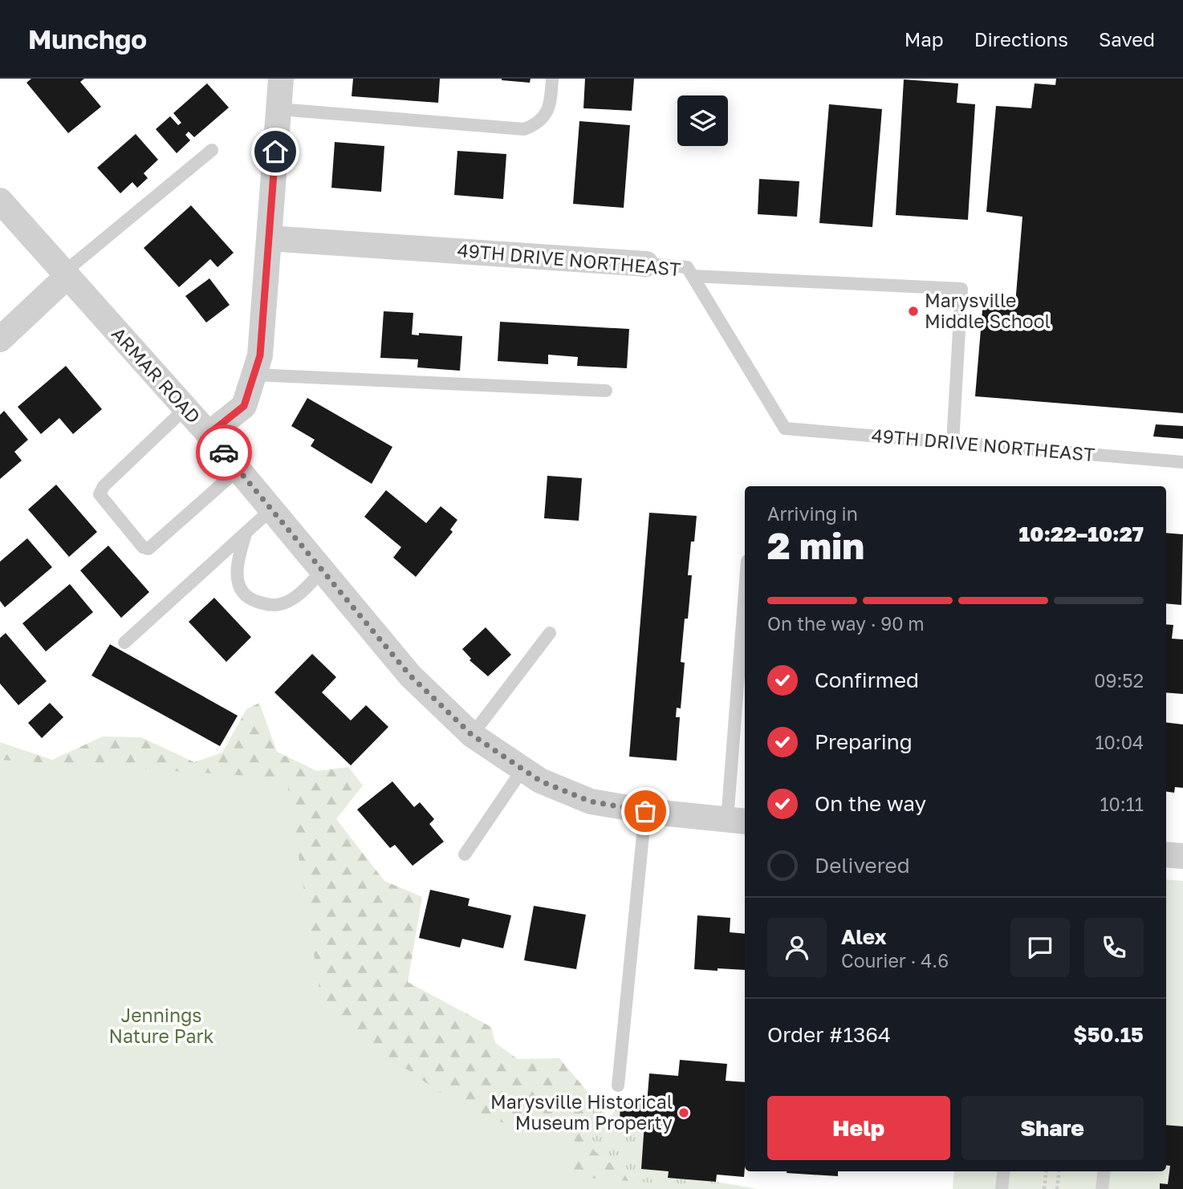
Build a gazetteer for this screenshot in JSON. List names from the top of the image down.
{
  "streets": {
    "street": ["49TH DRIVE NORTHEAST", "ARMAR ROAD"]
  },
  "parks": ["Jennings Nature Park"],
  "places": ["Marysville Middle School", "Marysville Historical Museum Property"],
  "page": {
    "header": "Munchgo",
    "nav": ["Map", "Directions", "Saved"],
    "heading": ["2 min", "Arriving in", "10:22–10:27"],
    "panel": [
      "Alex",
      "Courier · 4.6",
      "Order #1364",
      "$50.15"
    ],
    "bar": "On the way · 90 m",
    "list": [
      ["Confirmed", "09:52"],
      ["Preparing", "10:04"],
      ["On the way", "10:11"],
      "Delivered"
    ],
    "buttons": ["Help", "Share"]
  }
}
